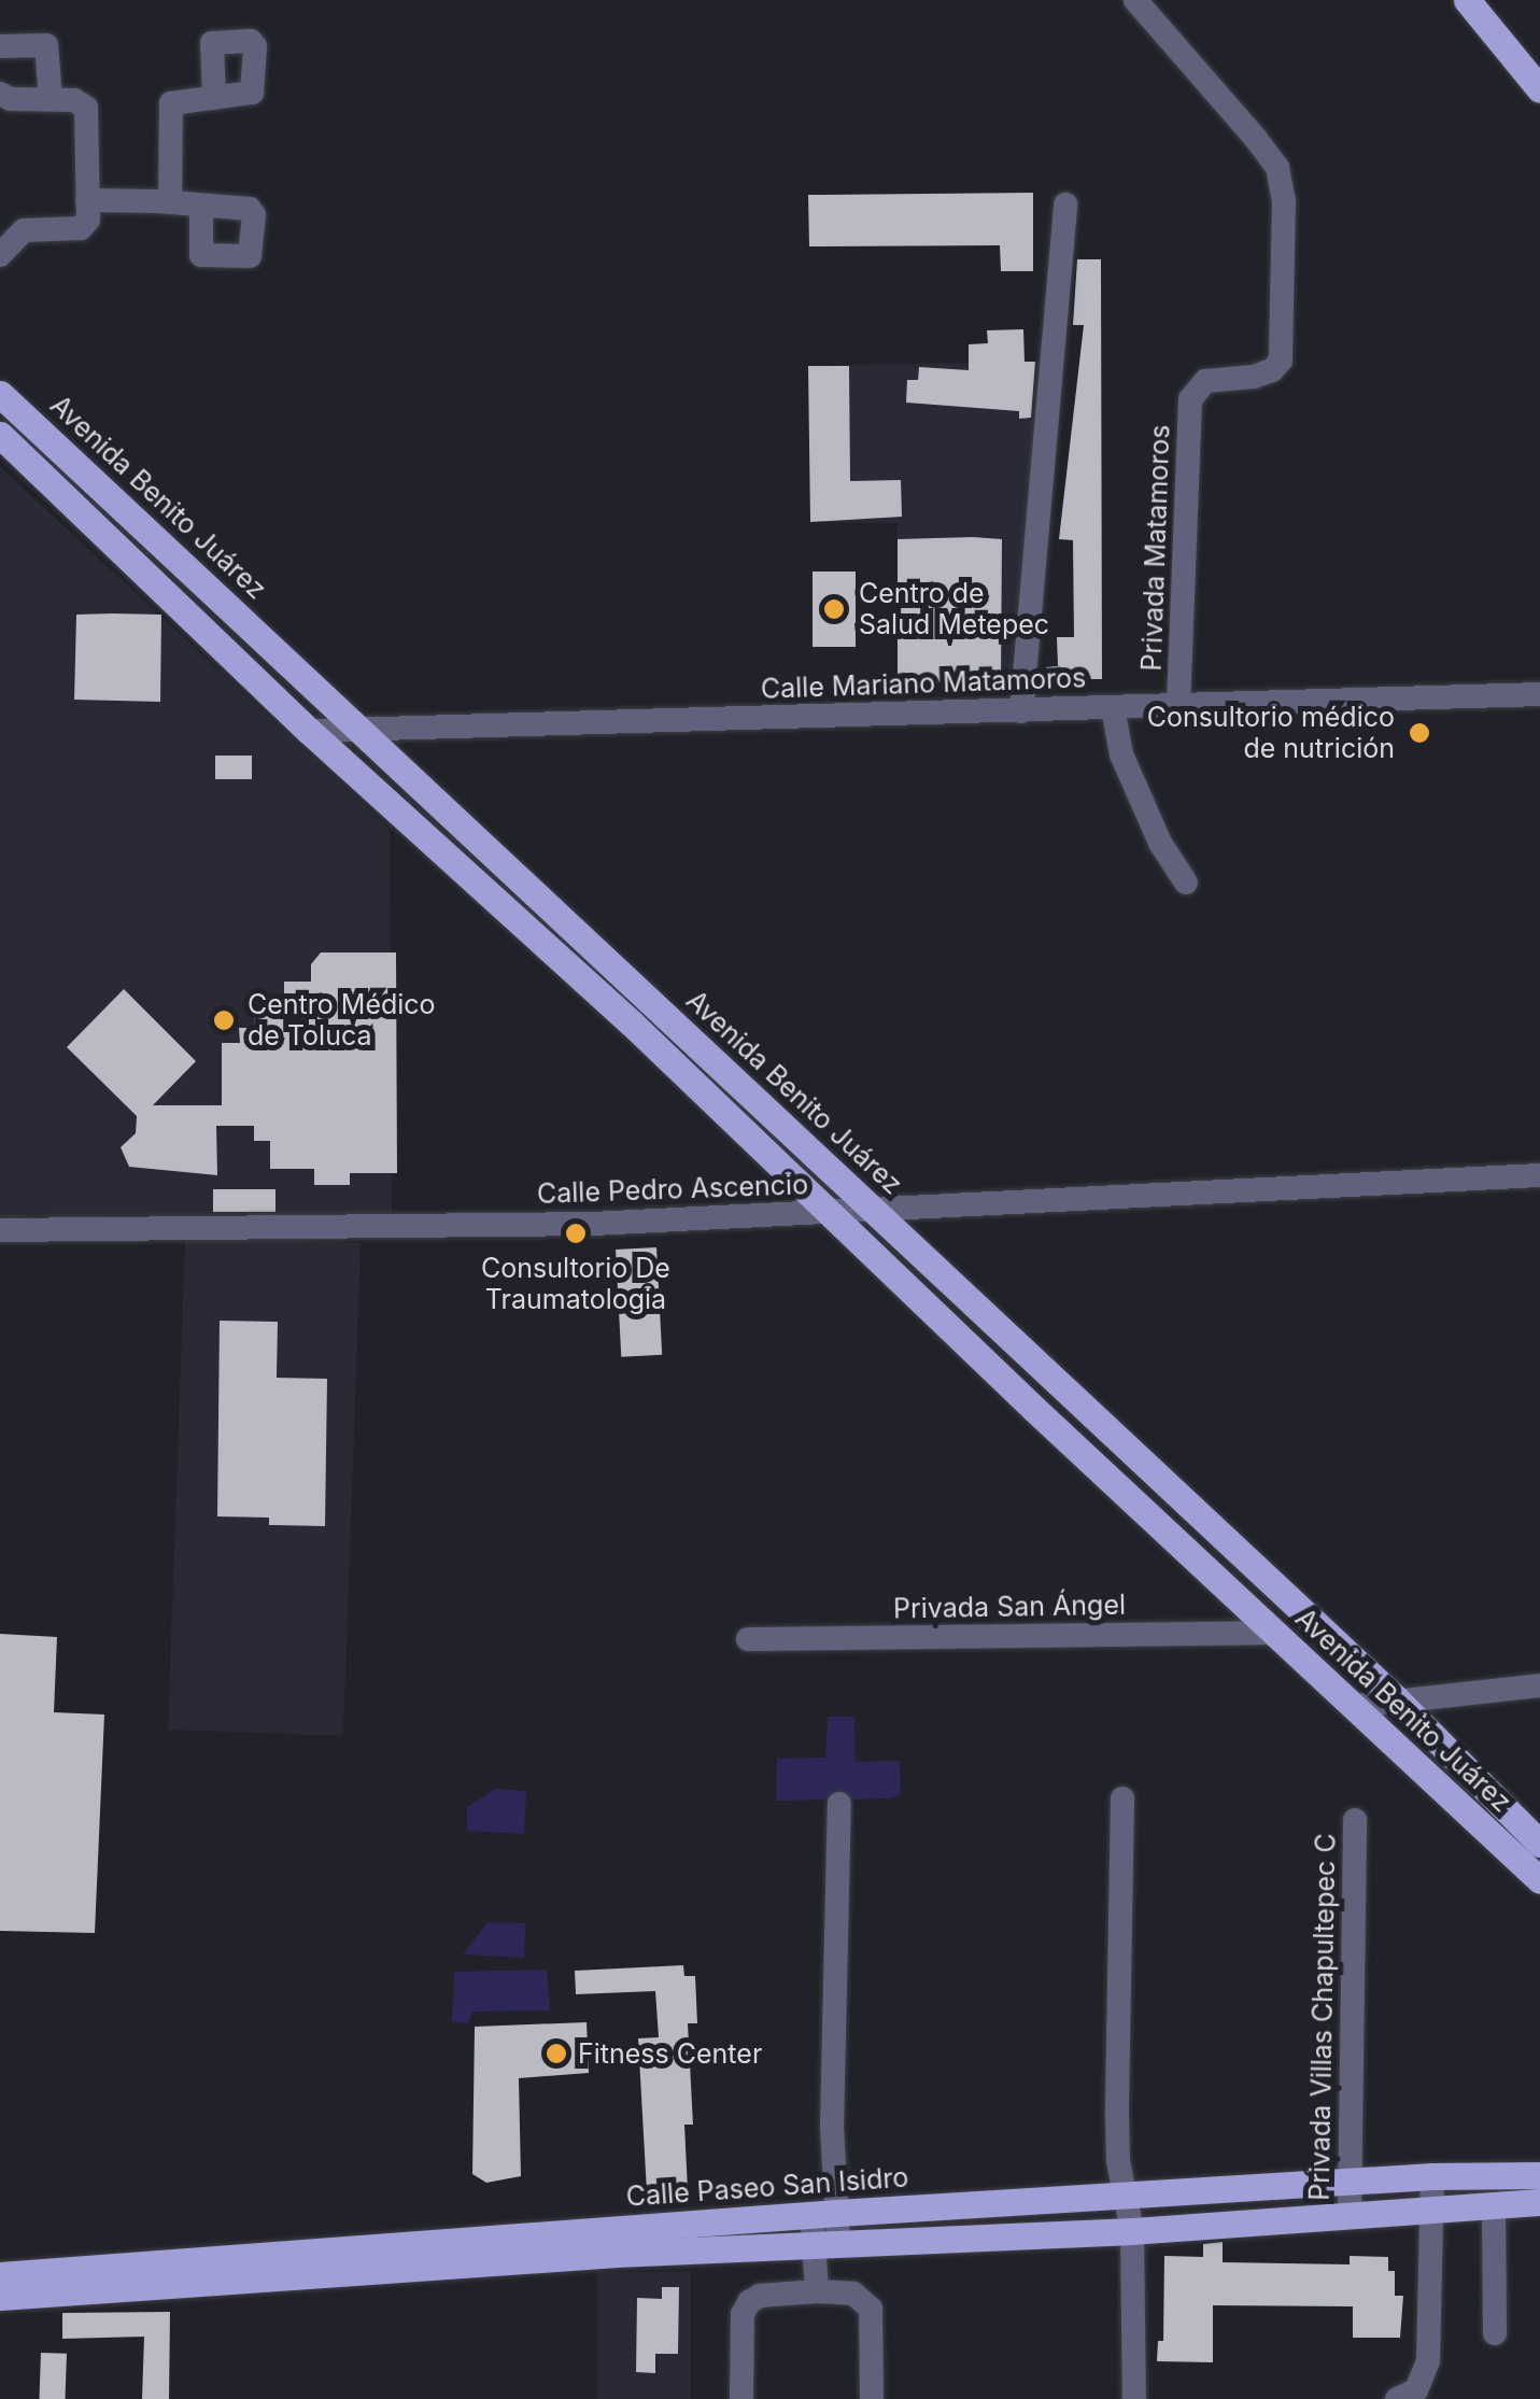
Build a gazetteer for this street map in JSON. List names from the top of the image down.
{
  "streets": {
    "main road": ["Avenida Benito Juárez", "Calle Paseo San Isidro"],
    "street": [
      "Privada Matamoros",
      "Calle Mariano Matamoros",
      "Calle Pedro Ascencio",
      "Privada San Ángel",
      "Privada Villas Chapultepec C"
    ]
  },
  "crossings": [
    ["Avenida Benito Juárez", "Calle Mariano Matamoros"],
    ["Avenida Benito Juárez", "Calle Pedro Ascencio"],
    ["Avenida Benito Juárez", "Privada San Ángel"],
    ["Privada Matamoros", "Calle Mariano Matamoros"],
    ["Privada Villas Chapultepec C", "Calle Paseo San Isidro"]
  ],
  "places": [
    "Centro de Salud Metepec",
    "Consultorio médico de nutrición",
    "Centro Médico de Toluca",
    "Consultorio De Traumatologia",
    "Fitness Center"
  ]
}
